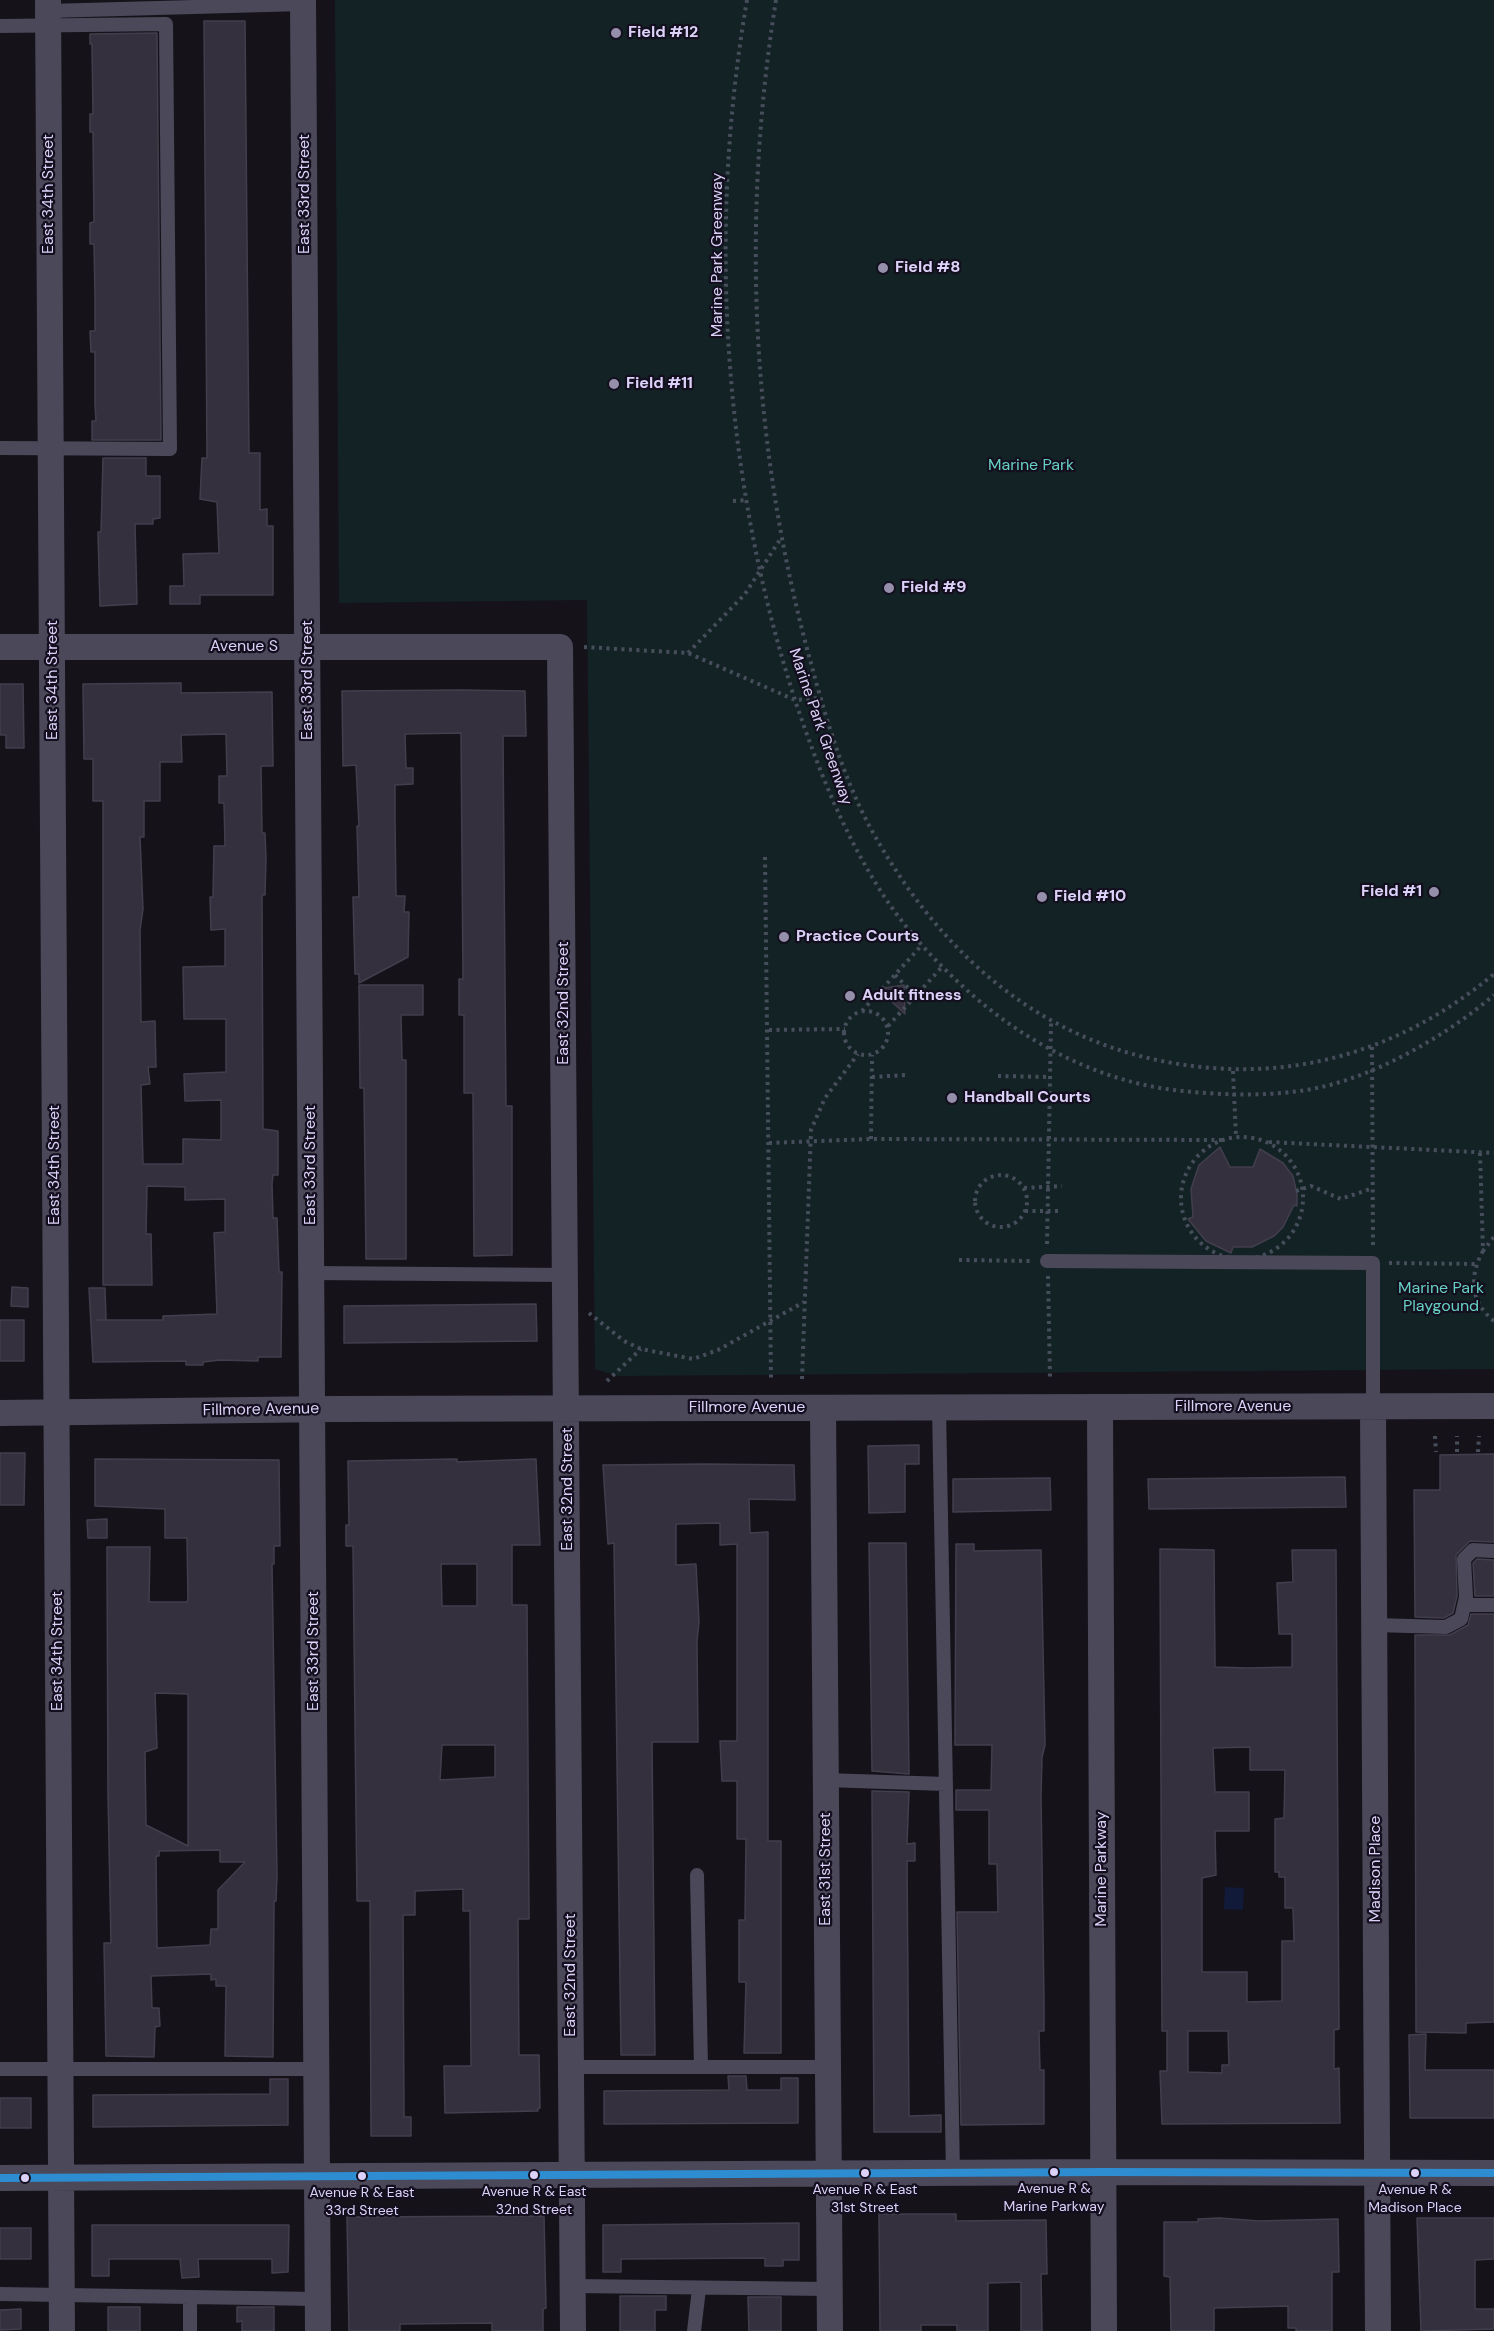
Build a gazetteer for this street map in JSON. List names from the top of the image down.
{
  "streets": {
    "street": [
      "East 34th Street",
      "East 33rd Street",
      "Avenue S",
      "East 32nd Street",
      "Fillmore Avenue",
      "East 31st Street",
      "Marine Parkway",
      "Madison Place"
    ],
    "path": ["Marine Park Greenway"]
  },
  "crossings": [
    ["East 34th Street", "Avenue S"],
    ["East 34th Street", "Fillmore Avenue"],
    ["East 33rd Street", "Avenue S"],
    ["East 33rd Street", "Fillmore Avenue"],
    ["Avenue S", "East 32nd Street"],
    ["East 32nd Street", "Fillmore Avenue"],
    ["Fillmore Avenue", "East 31st Street"],
    ["Fillmore Avenue", "Marine Parkway"],
    ["Fillmore Avenue", "Madison Place"]
  ],
  "parks": ["Marine Park", "Marine Park Playgound"],
  "places": [
    "Field #12",
    "Field #8",
    "Field #11",
    "Field #9",
    "Field #1",
    "Field #10",
    "Practice Courts",
    "Adult fitness",
    "Handball Courts",
    "Avenue R & Marine Parkway",
    "Avenue R & East 31st Street",
    "Avenue R & Madison Place",
    "Avenue R & East 32nd Street",
    "Avenue R & East 33rd Street"
  ]
}
